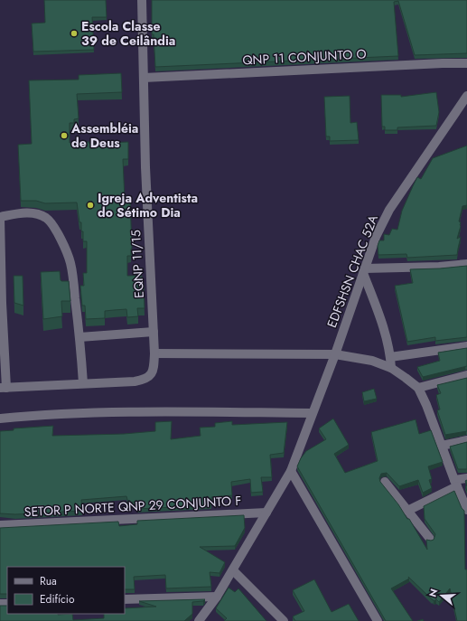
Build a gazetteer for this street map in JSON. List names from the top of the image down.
{
  "streets": {
    "street": [
      "QNP 11 CONJUNTO O",
      "EQNP 11/15",
      "EDFSHSN CHAC 52A",
      "SETOR P NORTE QNP 29 CONJUNTO F"
    ]
  },
  "crossings": [
    ["QNP 11 CONJUNTO O", "EQNP 11/15"],
    ["EDFSHSN CHAC 52A", "SETOR P NORTE QNP 29 CONJUNTO F"]
  ],
  "places": ["Escola Classe 39 de Ceilândia", "Assembléia de Deus", "Igreja Adventista do Sétimo Dia"],
  "legend": ["Rua", "Edifício"],
  "north": "left"
}
